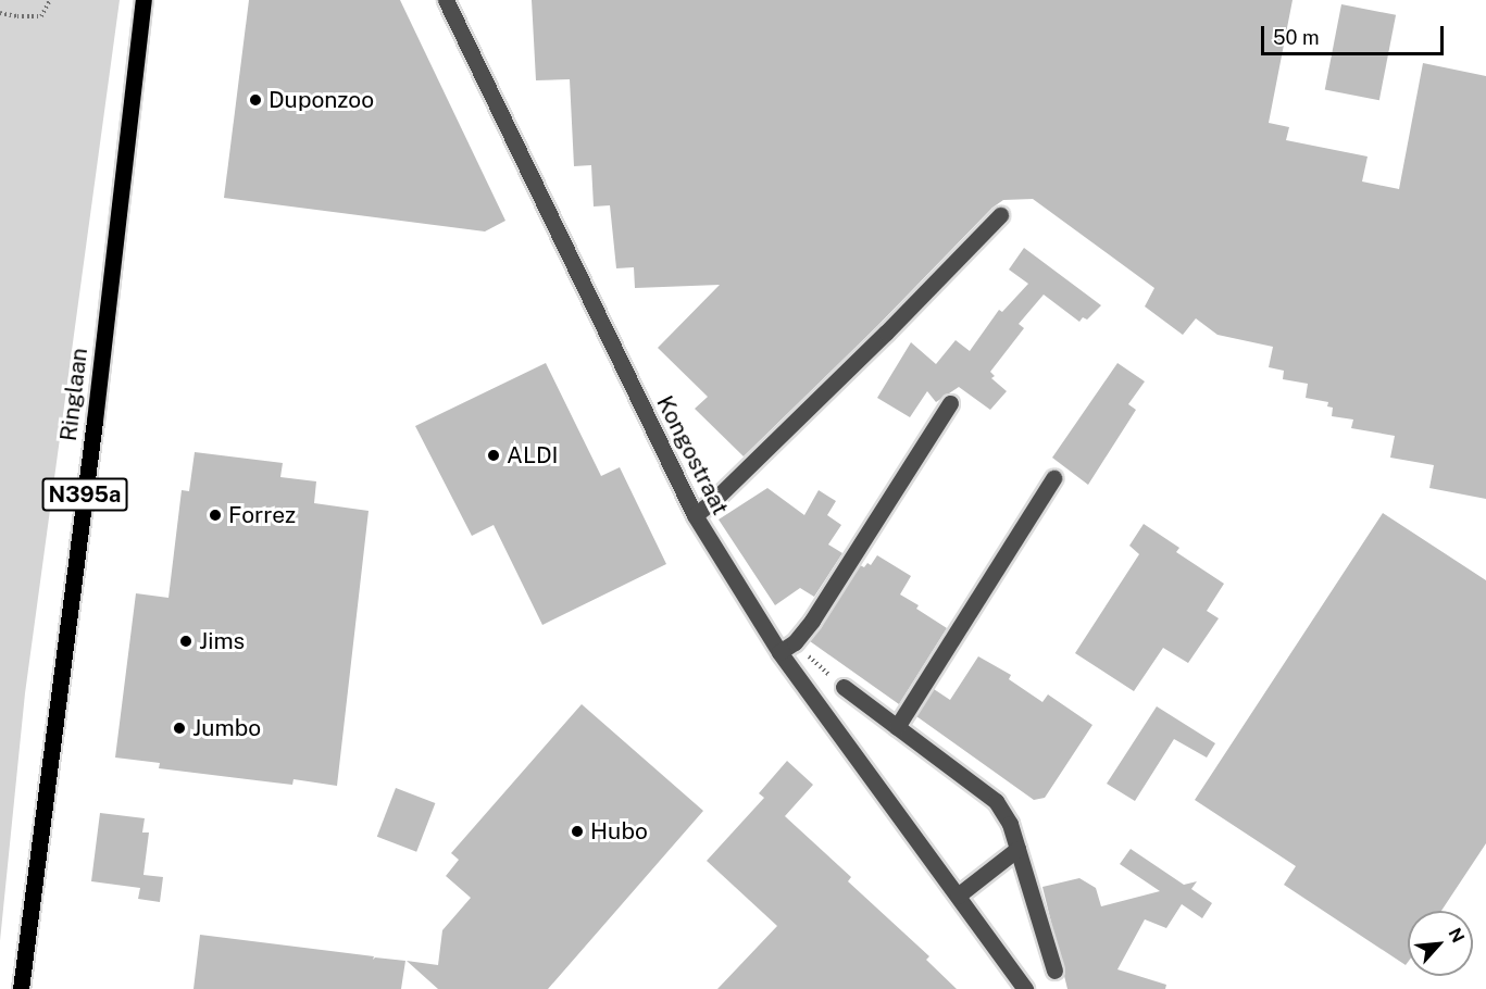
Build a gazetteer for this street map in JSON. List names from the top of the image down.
{
  "streets": {
    "main road": ["Ringlaan", "N395a"],
    "street": ["Kongostraat"]
  },
  "places": [
    "Duponzoo",
    "ALDI",
    "Forrez",
    "Jims",
    "Jumbo",
    "Hubo"
  ],
  "scale_bar": "50 m",
  "north": "top right"
}
